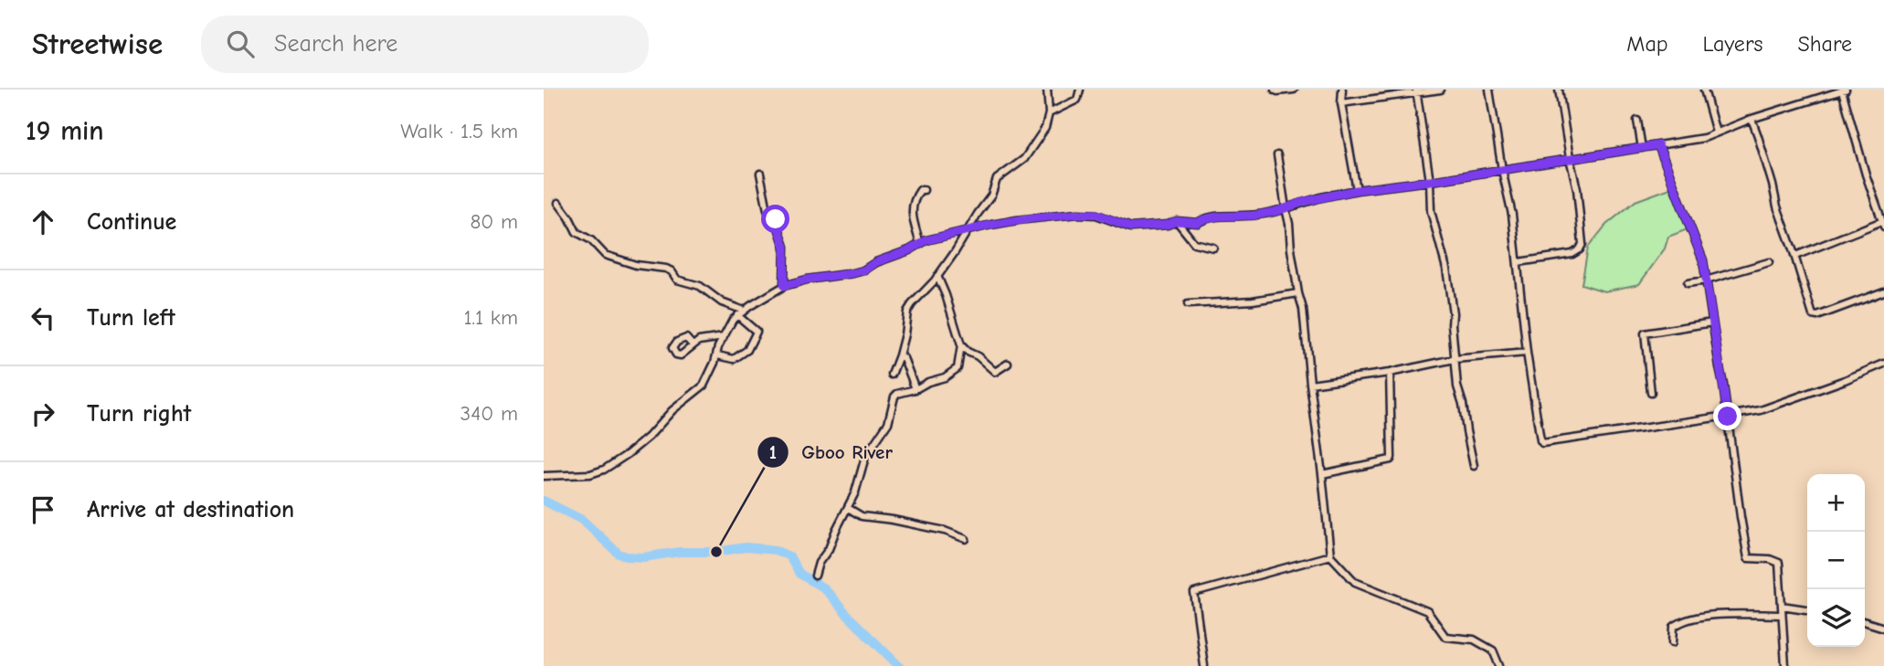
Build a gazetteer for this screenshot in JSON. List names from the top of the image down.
{
  "places": ["Gboo River"],
  "page": {
    "header": "Streetwise",
    "search": "Search here",
    "nav": ["Map", "Layers", "Share"],
    "heading": ["19 min", "Walk · 1.5 km"],
    "list": [
      ["Continue", "80 m"],
      ["Turn left", "1.1 km"],
      ["Turn right", "340 m"],
      "Arrive at destination"
    ],
    "map_buttons": ["+", "−"]
  }
}
